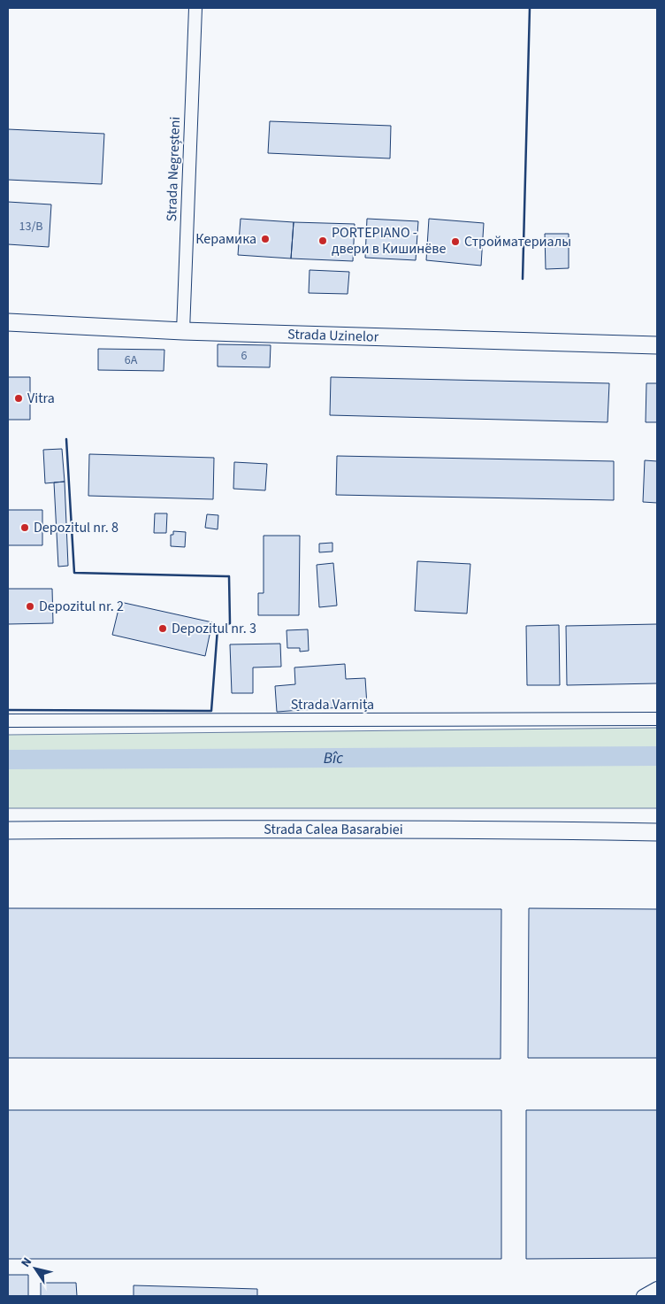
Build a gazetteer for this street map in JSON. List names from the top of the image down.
{
  "streets": {
    "main road": ["Strada Uzinelor", "Strada Calea Basarabiei"],
    "street": ["Strada Negreșteni", "Strada Varnița"]
  },
  "crossings": [
    ["Strada Negreșteni", "Strada Uzinelor"]
  ],
  "water": ["Bîc"],
  "places": [
    "Керамика",
    "PORTEPIANO - двери в Кишинёве",
    "Стройматериалы",
    "Vitra",
    "Depozitul nr. 8",
    "Depozitul nr. 2",
    "Depozitul nr. 3"
  ],
  "house_numbers": ["13/B", "6", "6A"],
  "north": "top left"
}
